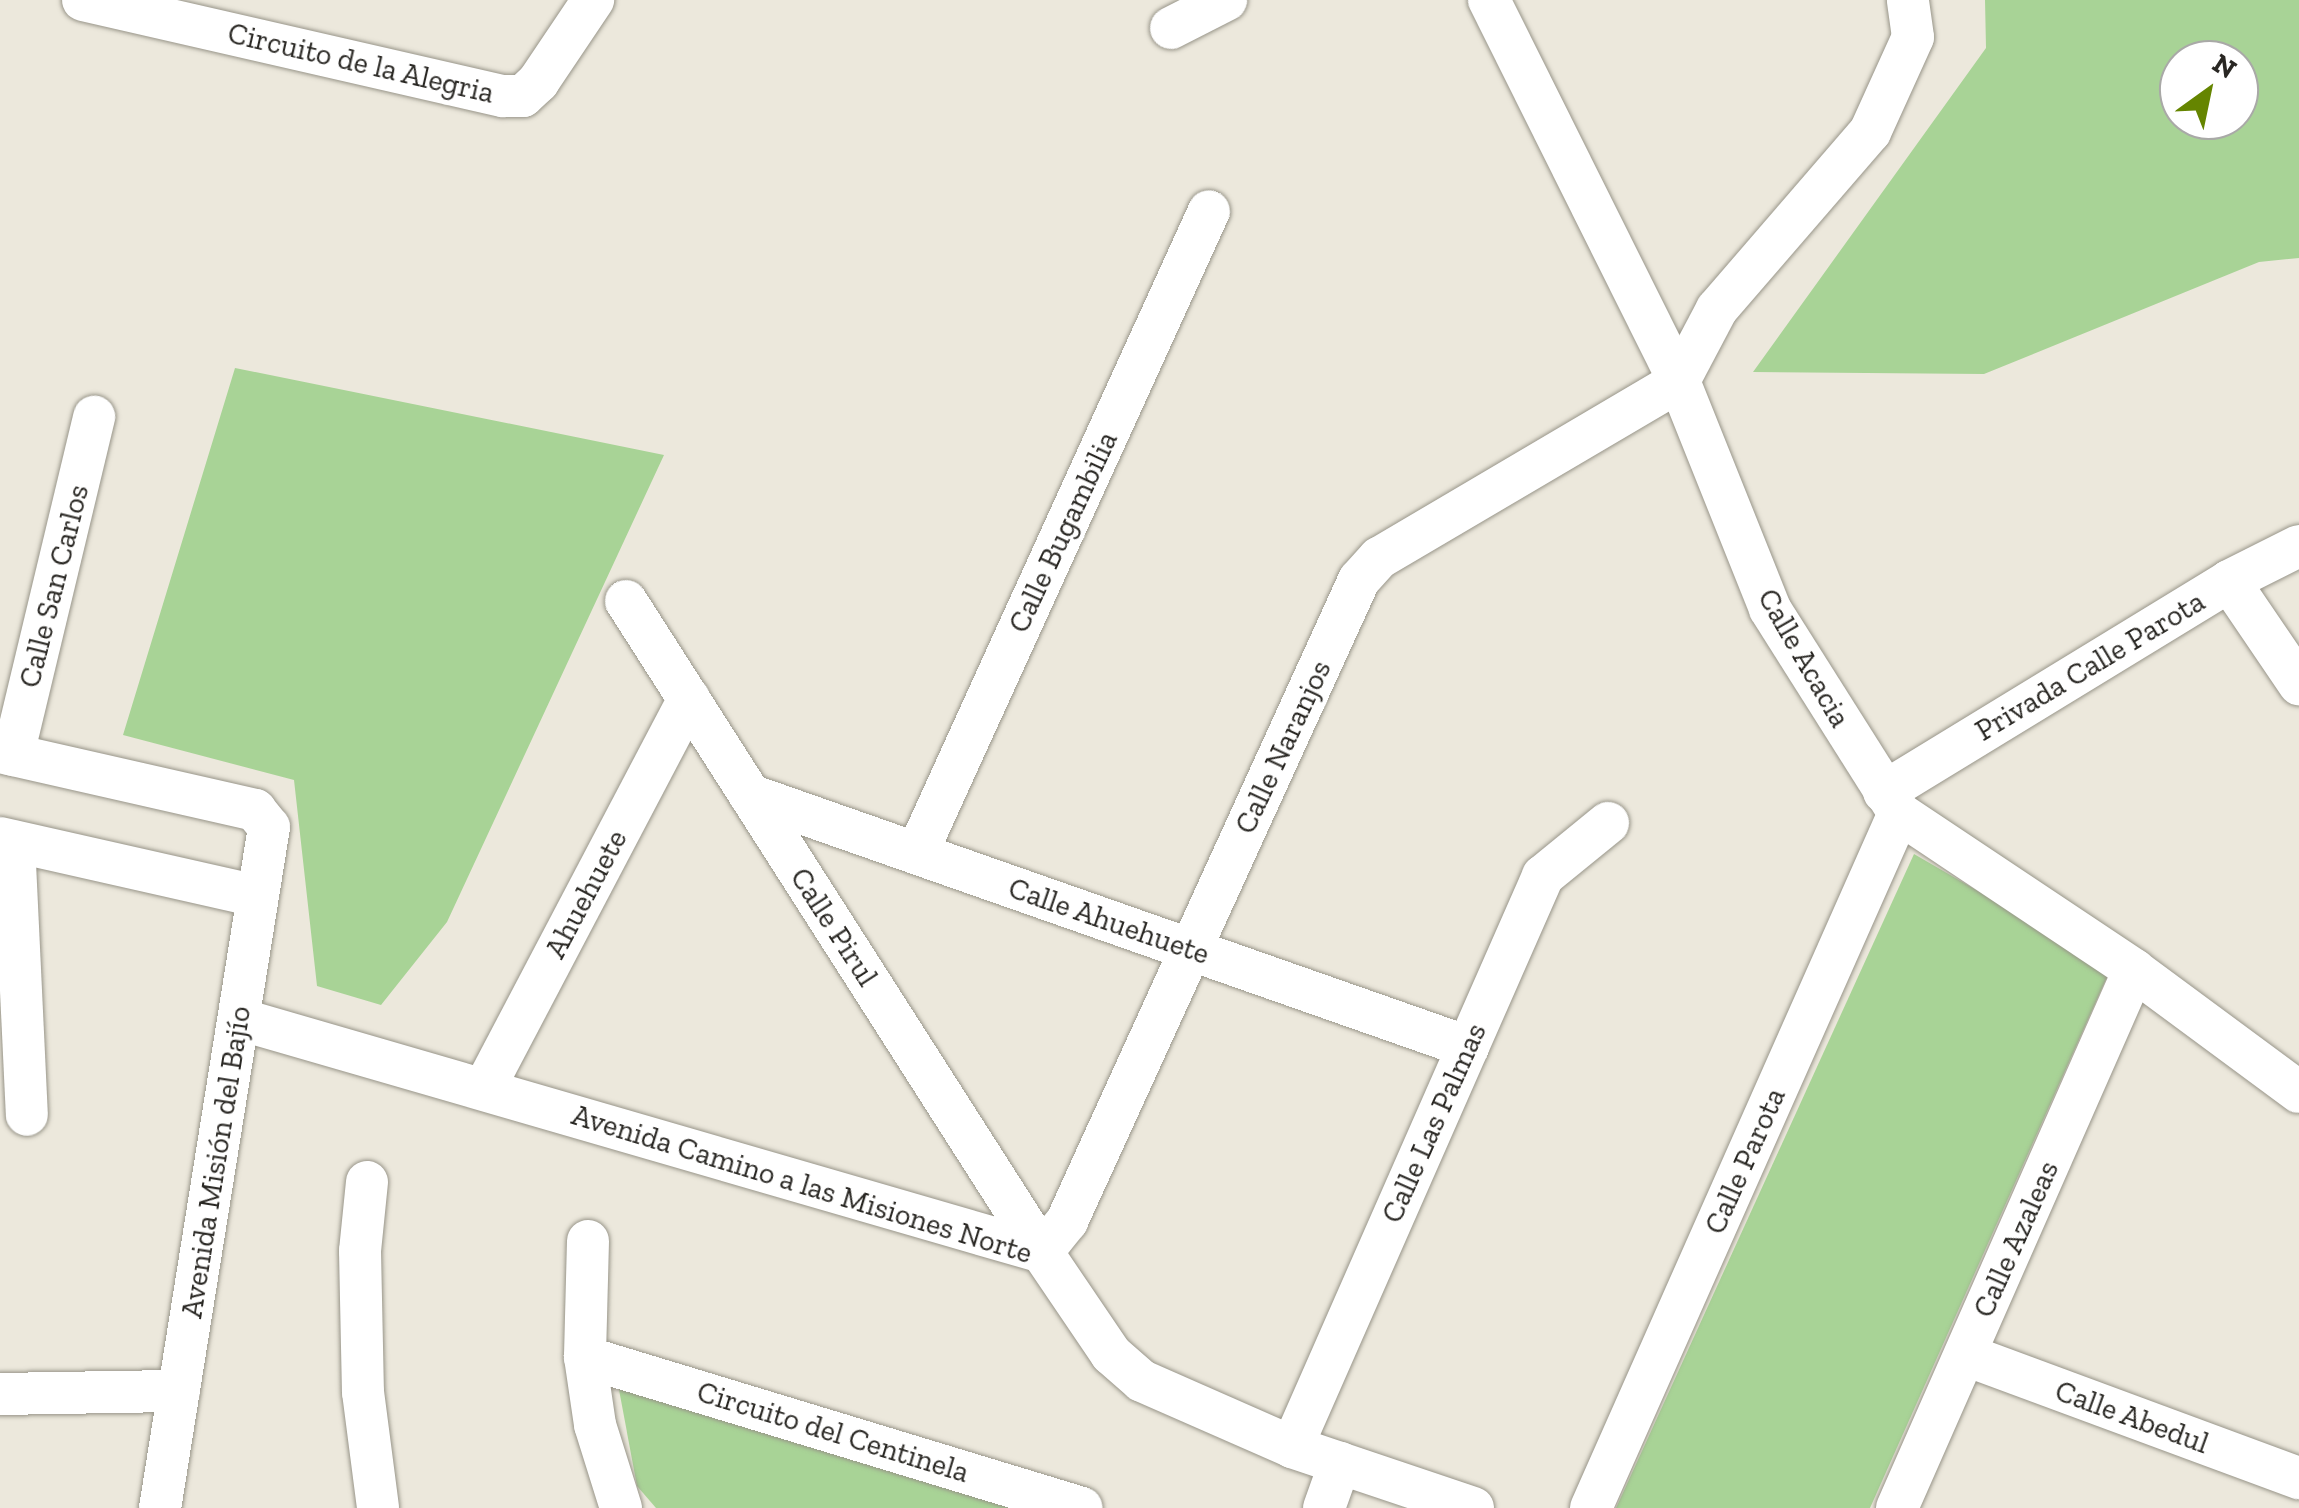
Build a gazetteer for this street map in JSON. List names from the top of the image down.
{
  "streets": {
    "street": [
      "Circuito de la Alegria",
      "Calle Bugambilia",
      "Calle San Carlos",
      "Calle Acacia",
      "Privada Calle Parota",
      "Calle Naranjos",
      "Ahuehuete",
      "Calle Ahuehuete",
      "Calle Pirul",
      "Calle Las Palmas",
      "Calle Parota",
      "Avenida Misión del Bajío",
      "Avenida Camino a las Misiones Norte",
      "Calle Azaleas",
      "Calle Abedul",
      "Circuito del Centinela"
    ]
  },
  "crossings": [
    ["Calle Bugambilia", "Calle Ahuehuete"],
    ["Calle San Carlos", "Avenida Misión del Bajío"],
    ["Calle Acacia", "Privada Calle Parota"],
    ["Calle Acacia", "Calle Naranjos"],
    ["Calle Acacia", "Calle Parota"],
    ["Calle Acacia", "Calle Azaleas"],
    ["Privada Calle Parota", "Calle Parota"],
    ["Calle Naranjos", "Calle Ahuehuete"],
    ["Calle Naranjos", "Calle Pirul"],
    ["Calle Naranjos", "Avenida Camino a las Misiones Norte"],
    ["Ahuehuete", "Calle Pirul"],
    ["Ahuehuete", "Avenida Camino a las Misiones Norte"],
    ["Calle Ahuehuete", "Calle Pirul"],
    ["Calle Ahuehuete", "Calle Las Palmas"],
    ["Calle Pirul", "Avenida Camino a las Misiones Norte"],
    ["Calle Las Palmas", "Avenida Camino a las Misiones Norte"],
    ["Avenida Misión del Bajío", "Avenida Camino a las Misiones Norte"],
    ["Calle Azaleas", "Calle Abedul"]
  ],
  "north": "top right"
}
